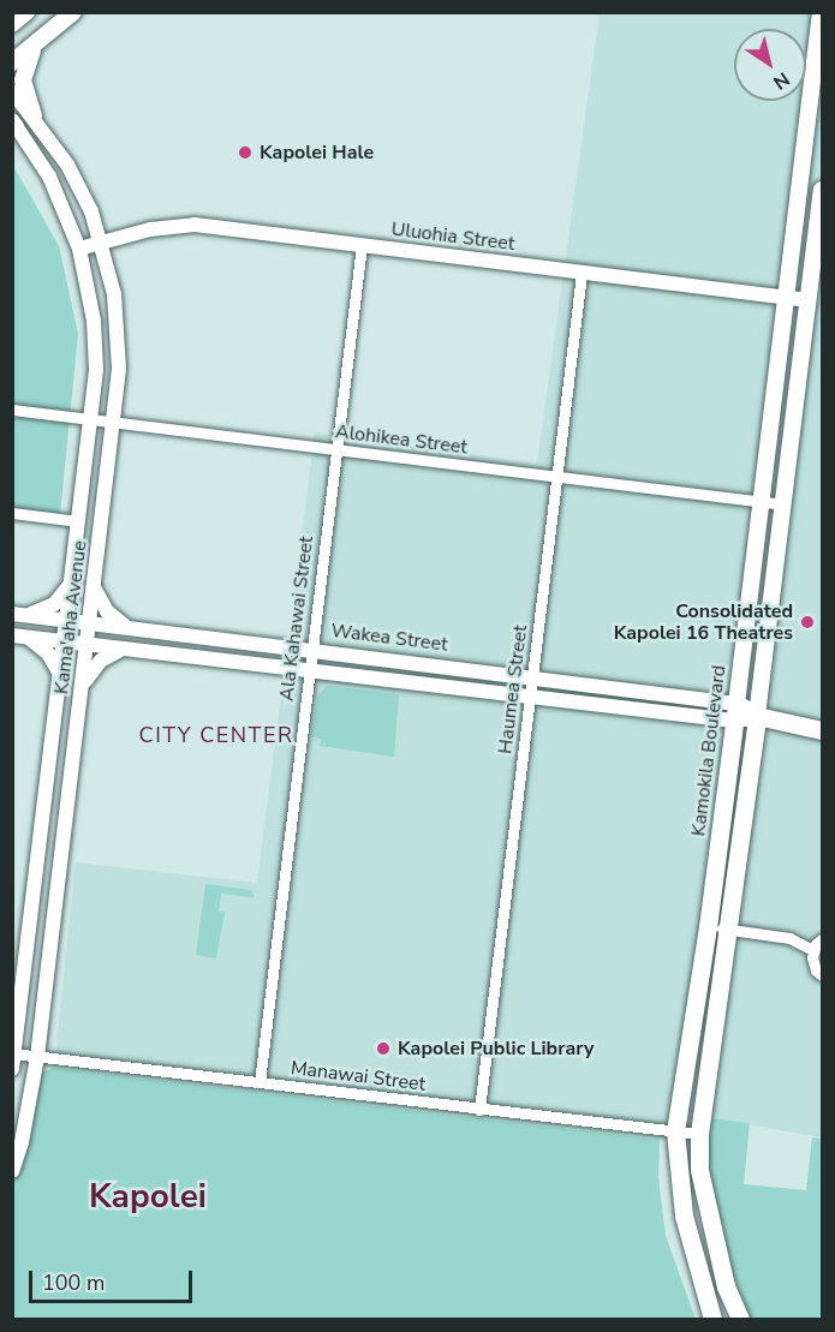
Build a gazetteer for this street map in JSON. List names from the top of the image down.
{
  "streets": {
    "main road": ["Wakea Street", "Kamokila Boulevard"],
    "street": [
      "Uluohia Street",
      "Alohikea Street",
      "Kama'aha Avenue",
      "Ala Kahawai Street",
      "Haumea Street",
      "Manawai Street"
    ]
  },
  "crossings": [
    ["Uluohia Street", "Kama'aha Avenue"],
    ["Uluohia Street", "Ala Kahawai Street"],
    ["Uluohia Street", "Haumea Street"],
    ["Uluohia Street", "Kamokila Boulevard"],
    ["Alohikea Street", "Kama'aha Avenue"],
    ["Alohikea Street", "Ala Kahawai Street"],
    ["Alohikea Street", "Haumea Street"],
    ["Alohikea Street", "Kamokila Boulevard"],
    ["Kama'aha Avenue", "Wakea Street"],
    ["Kama'aha Avenue", "Manawai Street"],
    ["Ala Kahawai Street", "Wakea Street"],
    ["Ala Kahawai Street", "Manawai Street"],
    ["Wakea Street", "Haumea Street"],
    ["Wakea Street", "Kamokila Boulevard"],
    ["Haumea Street", "Manawai Street"],
    ["Kamokila Boulevard", "Manawai Street"]
  ],
  "districts": ["CITY CENTER", "Kapolei"],
  "places": ["Kapolei Hale", "Consolidated Kapolei 16 Theatres", "Kapolei Public Library"],
  "scale_bar": "100 m",
  "north": "bottom right"
}
